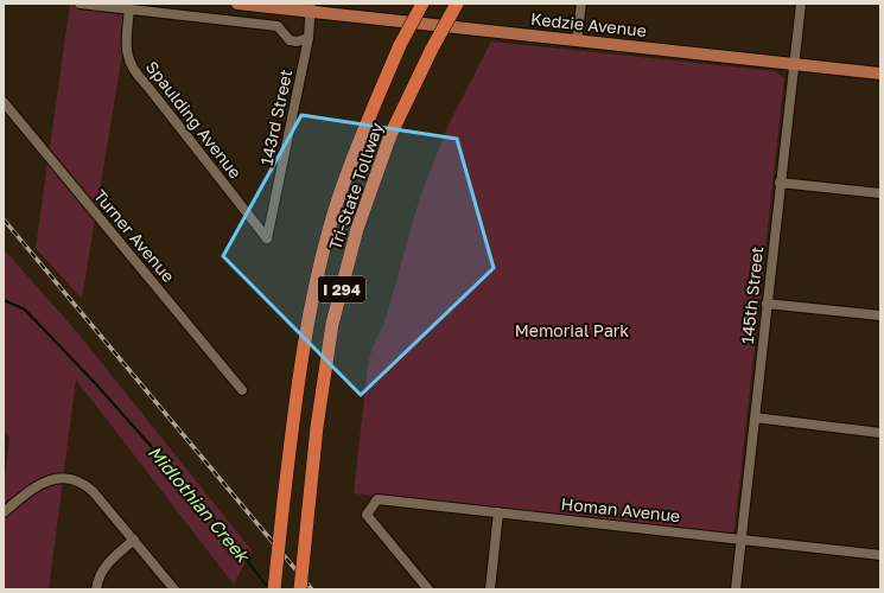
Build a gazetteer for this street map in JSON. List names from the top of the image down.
{
  "streets": {
    "highway": ["Tri-State Tollway", "I 294"],
    "main road": ["Kedzie Avenue"],
    "street": [
      "143rd Street",
      "Spaulding Avenue",
      "Turner Avenue",
      "145th Street",
      "Homan Avenue"
    ]
  },
  "crossings": [
    ["Kedzie Avenue", "143rd Street"],
    ["Kedzie Avenue", "145th Street"],
    ["143rd Street", "Spaulding Avenue"],
    ["145th Street", "Homan Avenue"]
  ],
  "water": ["Midlothian Creek"],
  "parks": ["Memorial Park"]
}
